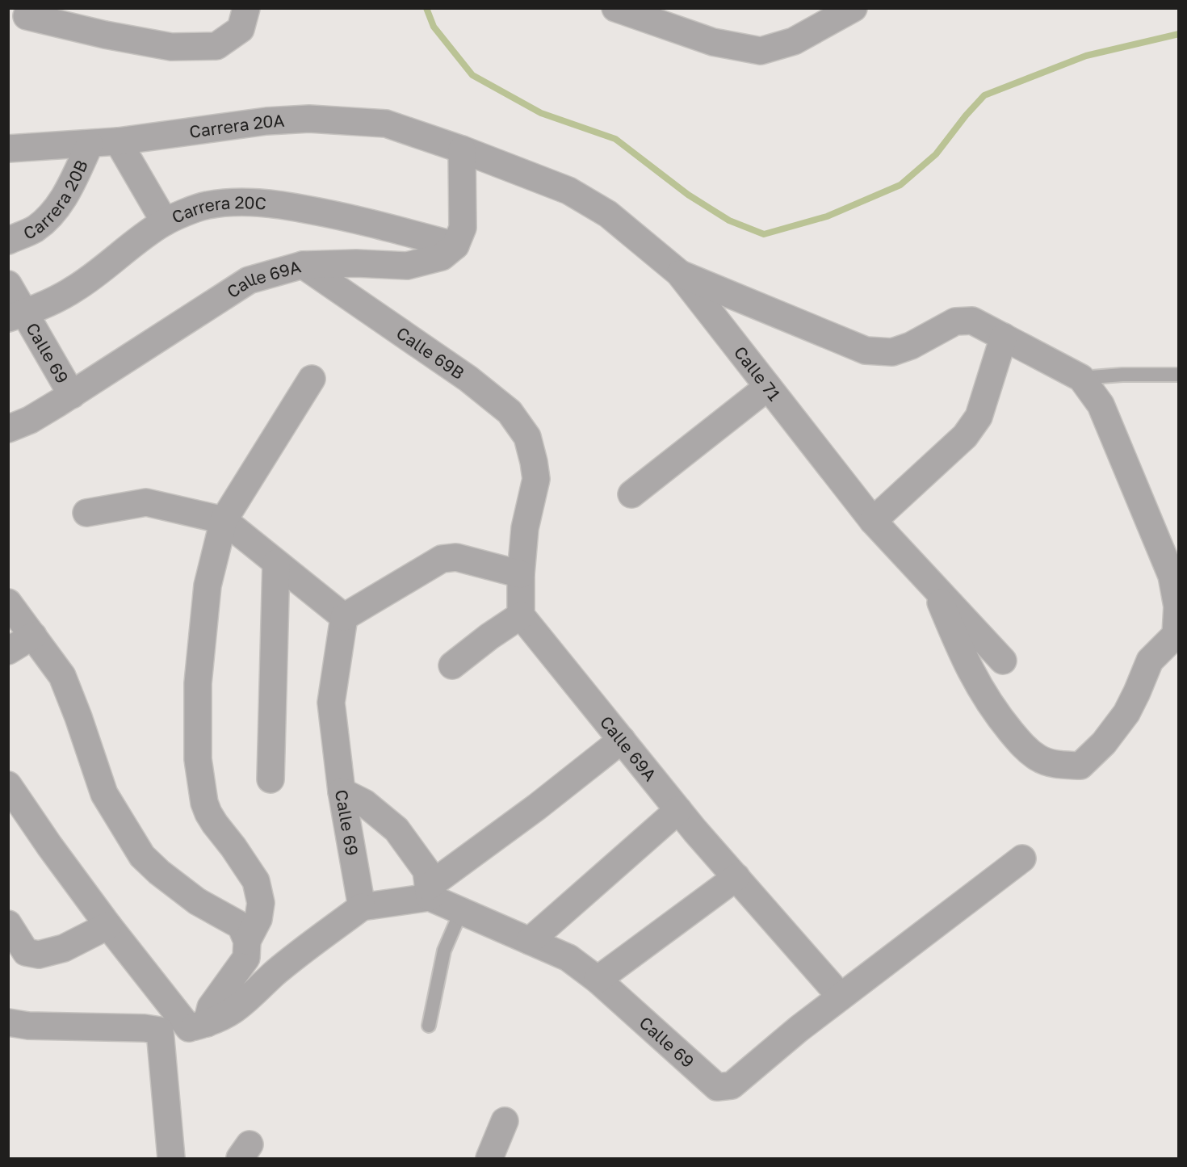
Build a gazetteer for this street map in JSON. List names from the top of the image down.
{
  "streets": {
    "street": [
      "Carrera 20A",
      "Carrera 20B",
      "Carrera 20C",
      "Calle 69A",
      "Calle 69",
      "Calle 69B",
      "Calle 71"
    ]
  },
  "crossings": [
    ["Carrera 20A", "Carrera 20B"],
    ["Carrera 20A", "Calle 71"],
    ["Carrera 20C", "Calle 69A"],
    ["Carrera 20C", "Calle 69"],
    ["Calle 69A", "Calle 69"],
    ["Calle 69A", "Calle 69B"]
  ]
}
